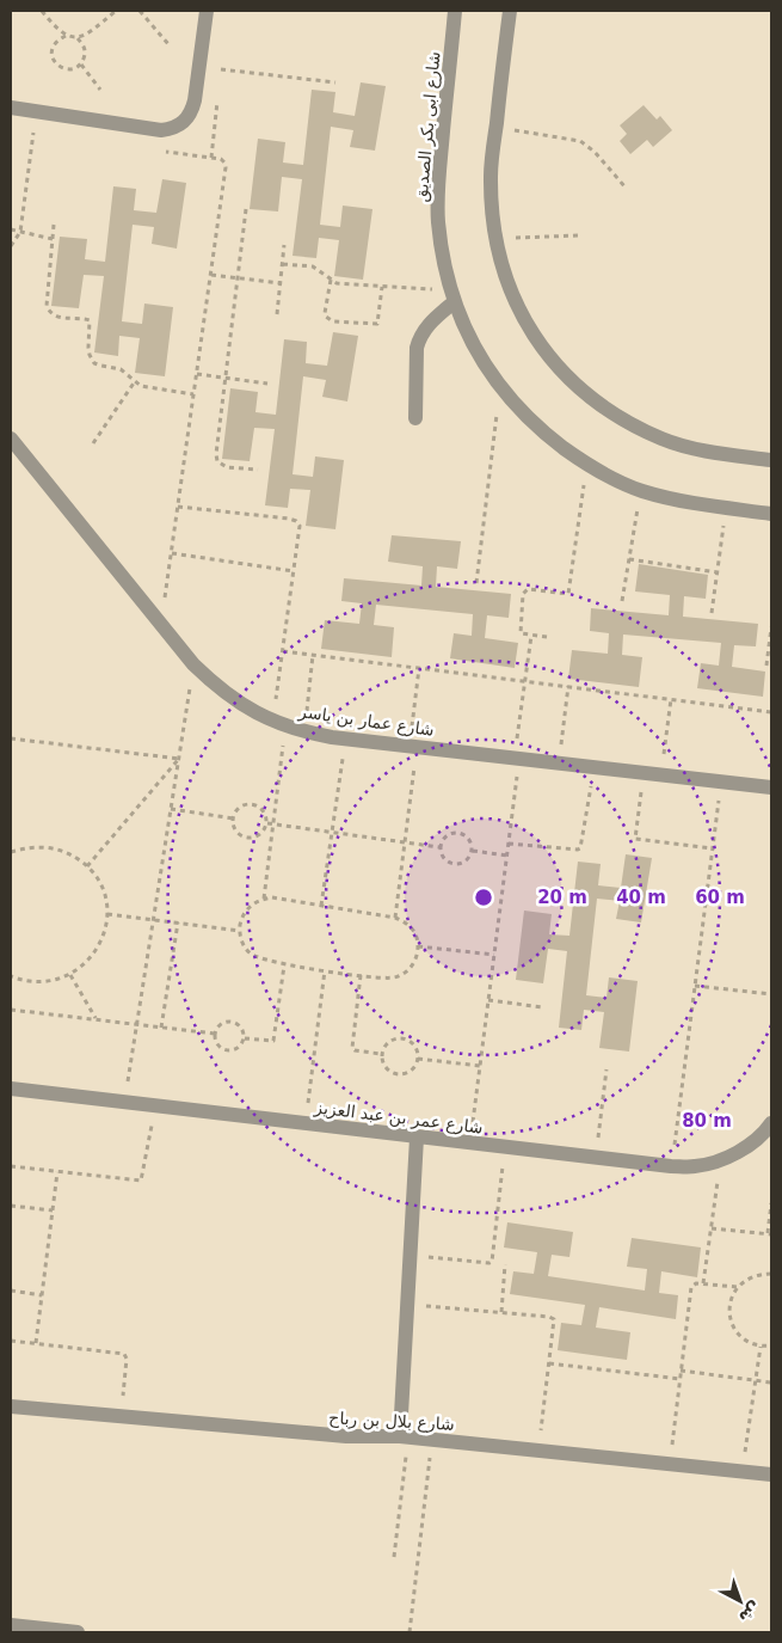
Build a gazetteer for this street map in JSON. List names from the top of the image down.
{
  "streets": {
    "street": [
      "شارع ابى بكر الصديق",
      "شارع عمار بن ياسر",
      "شارع عمر بن عبد العزيز",
      "شارع بلال بن رباح"
    ]
  },
  "north": "bottom right",
  "rings": [
    "20 m",
    "40 m",
    "60 m",
    "80 m"
  ]
}
